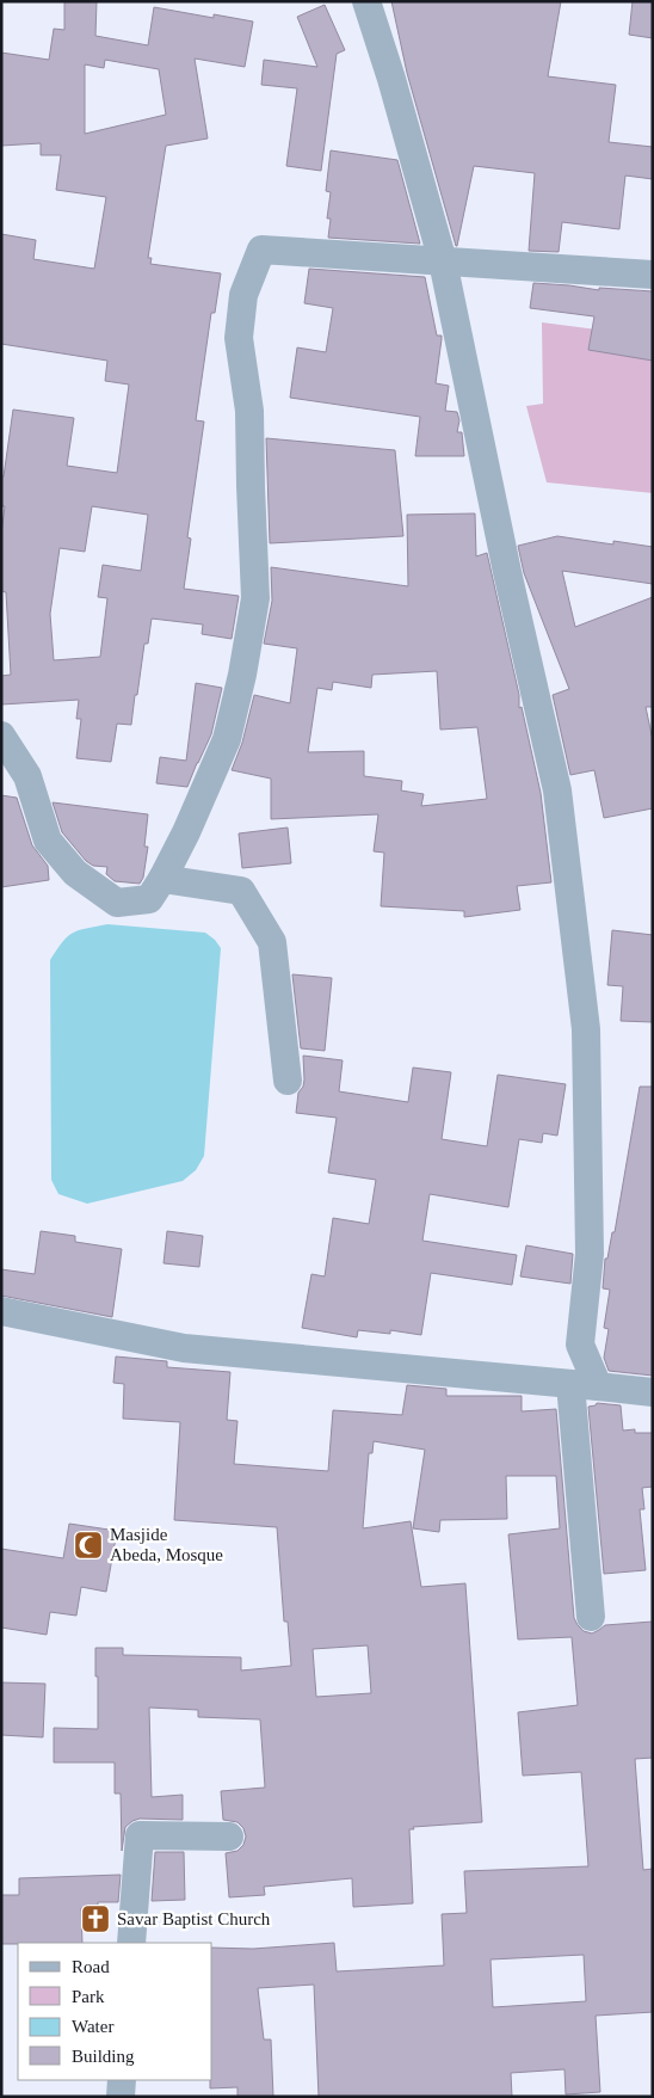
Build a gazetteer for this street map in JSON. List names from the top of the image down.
{
  "places": {
    "mosque": ["Masjide Abeda, Mosque"],
    "church": ["Savar Baptist Church"]
  },
  "legend": [
    "Road",
    "Park",
    "Water",
    "Building"
  ]
}
